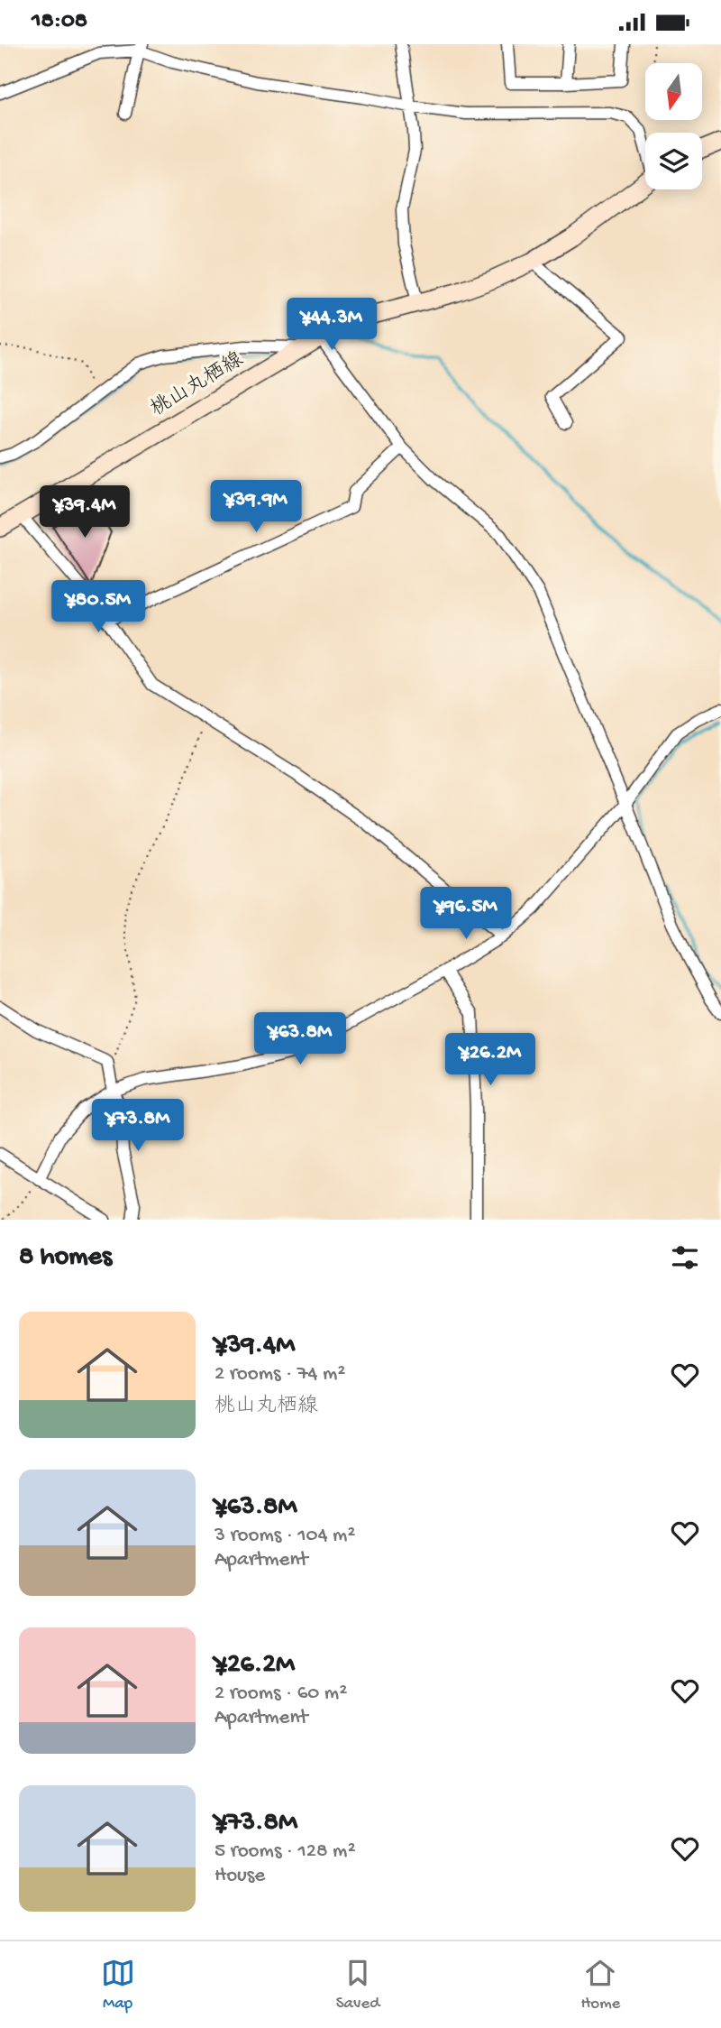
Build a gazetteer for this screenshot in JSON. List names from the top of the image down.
{
  "streets": {
    "main road": ["桃山丸栖線"]
  },
  "north": "bottom",
  "page": {
    "status": "18:08",
    "price": [
      "¥44.3M",
      "¥39.9M",
      "¥39.4M",
      "¥80.5M",
      "¥96.5M",
      "¥63.8M",
      "¥26.2M",
      "¥73.8M"
    ],
    "heading": "8 homes",
    "list": [
      {
        "name": "¥39.4M",
        "note": "2 rooms · 74 m² · 桃山丸栖線"
      },
      {
        "name": "¥63.8M",
        "note": "3 rooms · 104 m² · Apartment"
      },
      {
        "name": "¥26.2M",
        "note": "2 rooms · 60 m² · Apartment"
      },
      {
        "name": "¥73.8M",
        "note": "5 rooms · 128 m² · House"
      }
    ],
    "tabs": ["Map", "Saved", "Home"]
  }
}
